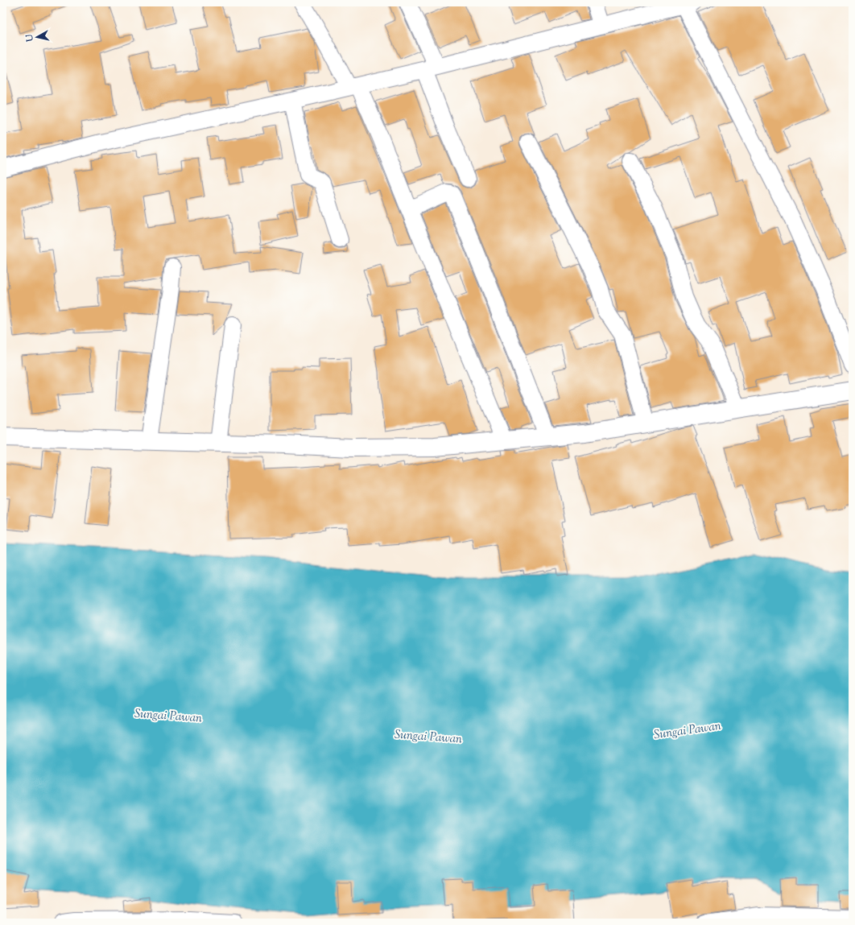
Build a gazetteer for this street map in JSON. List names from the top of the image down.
{
  "water": ["Sungai Pawan"],
  "north": "left"
}
